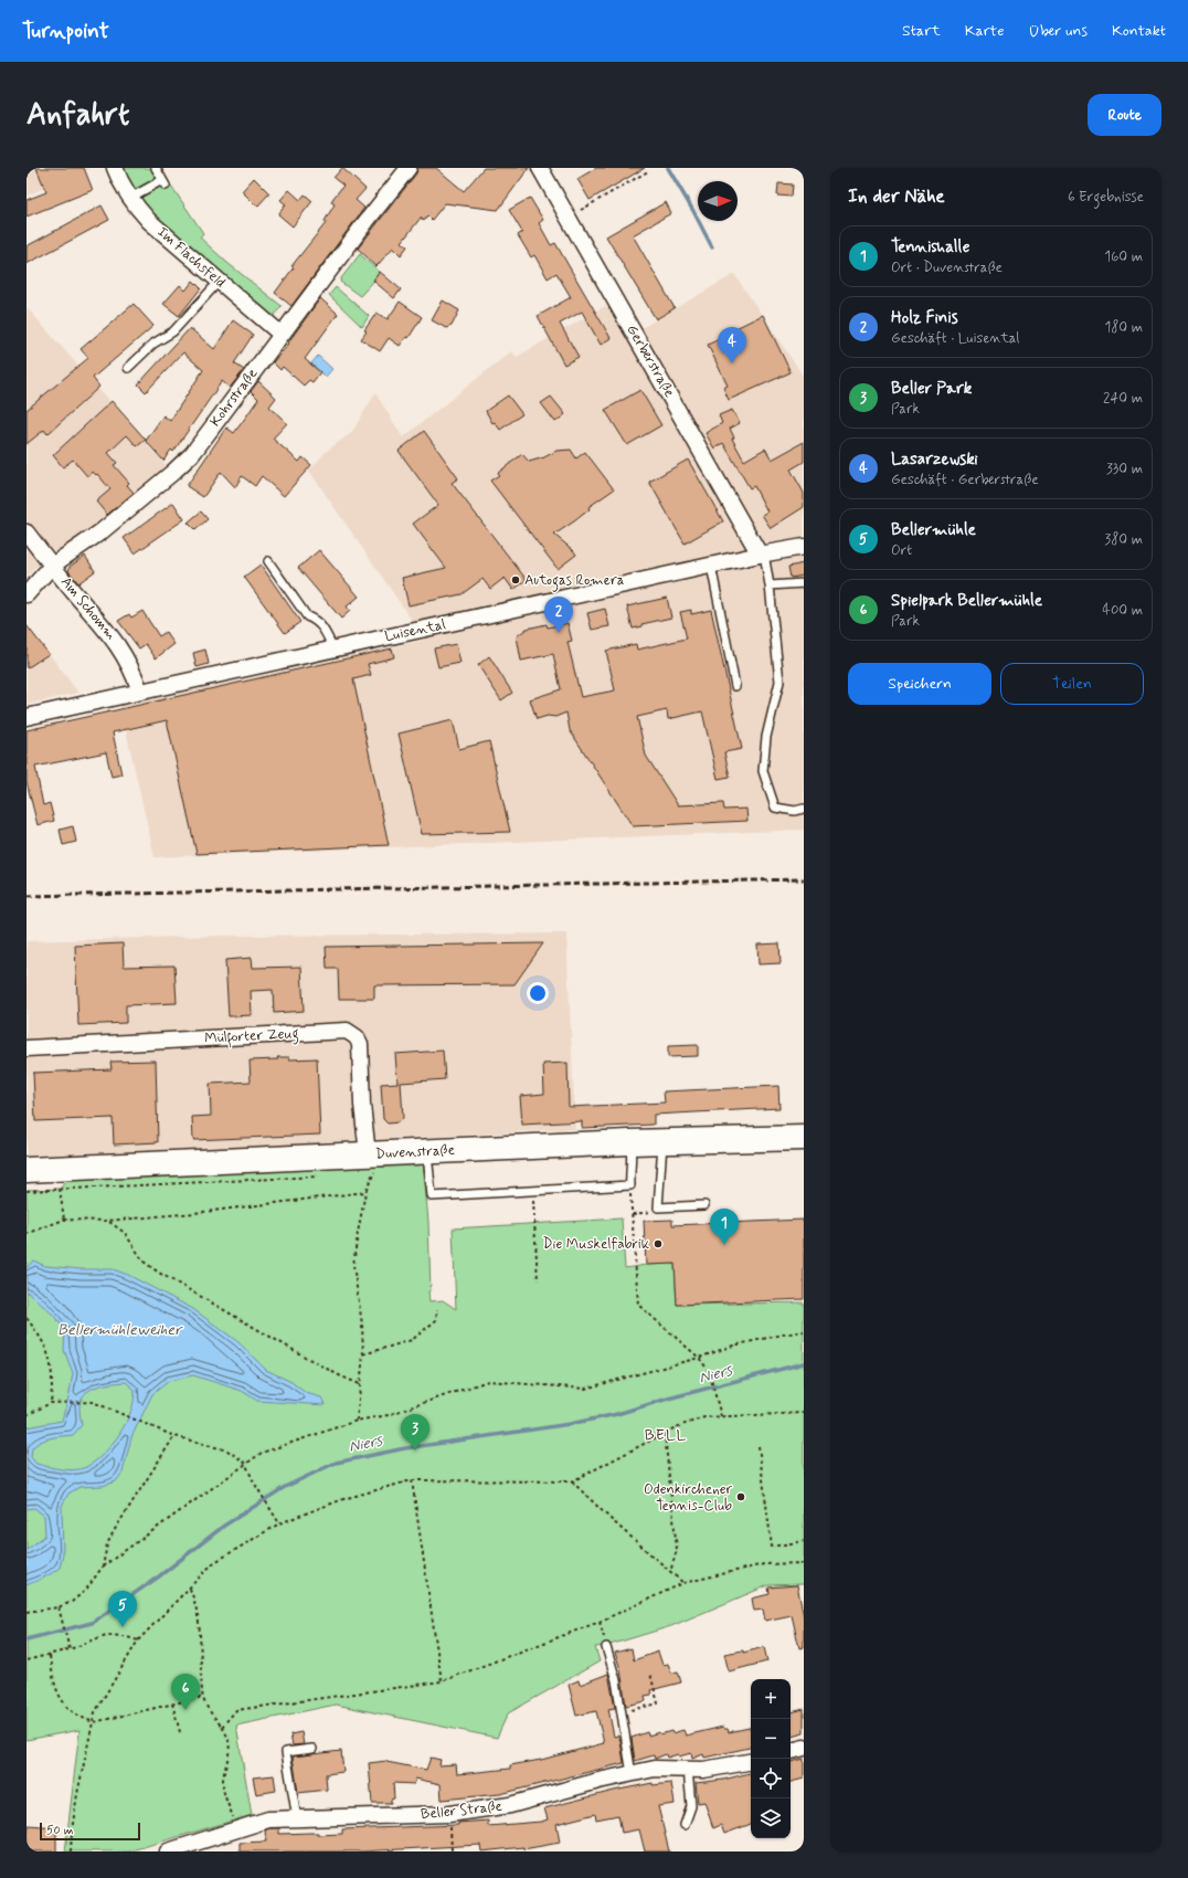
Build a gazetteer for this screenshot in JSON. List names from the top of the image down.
{
  "streets": {
    "main road": ["Duvenstraße"],
    "street": [
      "Im Flachsfeld",
      "Gerberstraße",
      "Kohrstraße",
      "Am Schomm",
      "Luisental",
      "Mülforter Zeug",
      "Beller Straße"
    ]
  },
  "crossings": [
    ["Im Flachsfeld", "Kohrstraße"],
    ["Gerberstraße", "Luisental"],
    ["Kohrstraße", "Am Schomm"],
    ["Am Schomm", "Luisental"],
    ["Mülforter Zeug", "Duvenstraße"]
  ],
  "districts": ["BELL"],
  "water": ["Bellermühleweiher", "Niers"],
  "places": ["Autogas Romera", "Die Muskelfabrik", "Odenkirchener Tennis-Club"],
  "scale_bar": "50 m",
  "north": "right",
  "page": {
    "header": "Turnpoint",
    "nav": [
      "Start",
      "Karte",
      "Über uns",
      "Kontakt"
    ],
    "buttons": [
      "Route",
      ["Speichern", "Teilen"]
    ],
    "title": "Anfahrt",
    "heading": ["In der Nähe", "6 Ergebnisse"],
    "list": [
      {
        "mark": "1",
        "name": "Tennishalle",
        "note": "Ort · Duvenstraße",
        "value": "160 m"
      },
      {
        "mark": "2",
        "name": "Holz Finis",
        "note": "Geschäft · Luisental",
        "value": "180 m"
      },
      {
        "mark": "3",
        "name": "Beller Park",
        "note": "Park",
        "value": "240 m"
      },
      {
        "mark": "4",
        "name": "Lasarzewski",
        "note": "Geschäft · Gerberstraße",
        "value": "330 m"
      },
      {
        "mark": "5",
        "name": "Bellermühle",
        "note": "Ort",
        "value": "380 m"
      },
      {
        "mark": "6",
        "name": "Spielpark Bellermühle",
        "note": "Park",
        "value": "400 m"
      }
    ],
    "pins": [
      "4",
      "2",
      "1",
      "3",
      "5",
      "6"
    ],
    "map_buttons": ["+", "−"],
    "scale": "50 m"
  }
}
